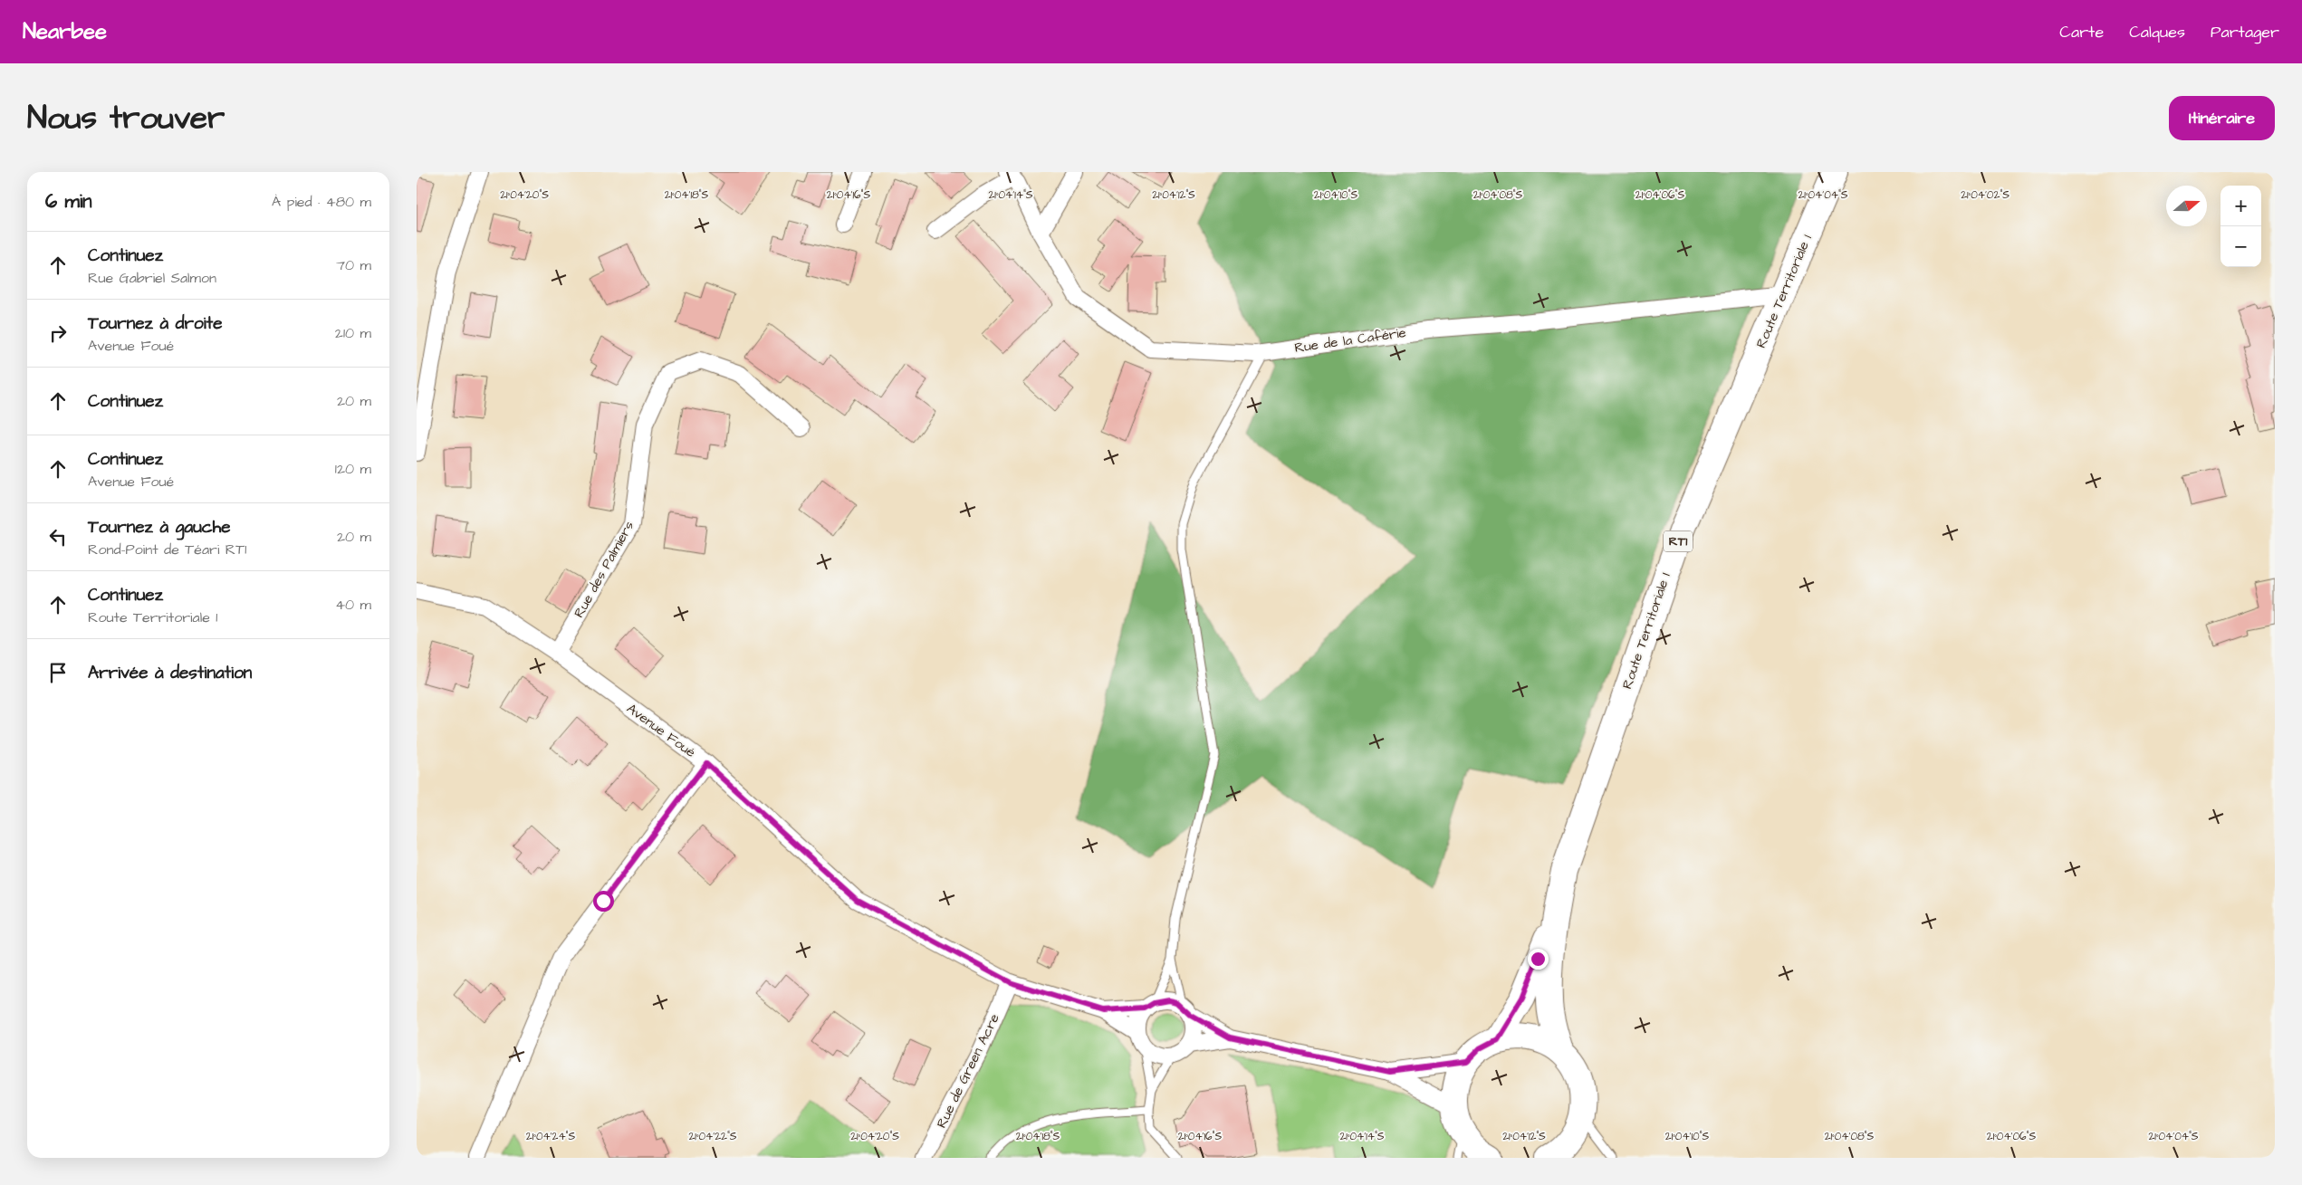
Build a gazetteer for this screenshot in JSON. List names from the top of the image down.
{
  "streets": {
    "main road": ["Route Territoriale 1", "RT1"],
    "street": [
      "Rue de la Caférie",
      "Rue des Palmiers",
      "Avenue Foué",
      "Rue de Green Acre"
    ]
  },
  "crossings": [
    ["Route Territoriale 1", "Rue de la Caférie"],
    ["Rue des Palmiers", "Avenue Foué"],
    ["Avenue Foué", "Rue de Green Acre"]
  ],
  "north": "right",
  "page": {
    "header": "Nearbee",
    "nav": ["Carte", "Calques", "Partager"],
    "title": "Nous trouver",
    "buttons": "Itinéraire",
    "heading": ["6 min", "À pied · 480 m"],
    "map_buttons": ["+", "−"],
    "list": [
      ["Continuez", "Rue Gabriel Salmon", "70 m"],
      ["Tournez à droite", "Avenue Foué", "210 m"],
      ["Continuez", "20 m"],
      ["Continuez", "Avenue Foué", "120 m"],
      ["Tournez à gauche", "Rond-Point de Téari RT1", "20 m"],
      ["Continuez", "Route Territoriale 1", "40 m"],
      "Arrivée à destination"
    ]
  },
  "coordinates": [
    "21°04'20\"S",
    "21°04'18\"S",
    "21°04'16\"S",
    "21°04'14\"S",
    "21°04'12\"S",
    "21°04'10\"S",
    "21°04'08\"S",
    "21°04'06\"S",
    "21°04'04\"S",
    "21°04'02\"S",
    "21°04'24\"S",
    "21°04'22\"S"
  ]
}
